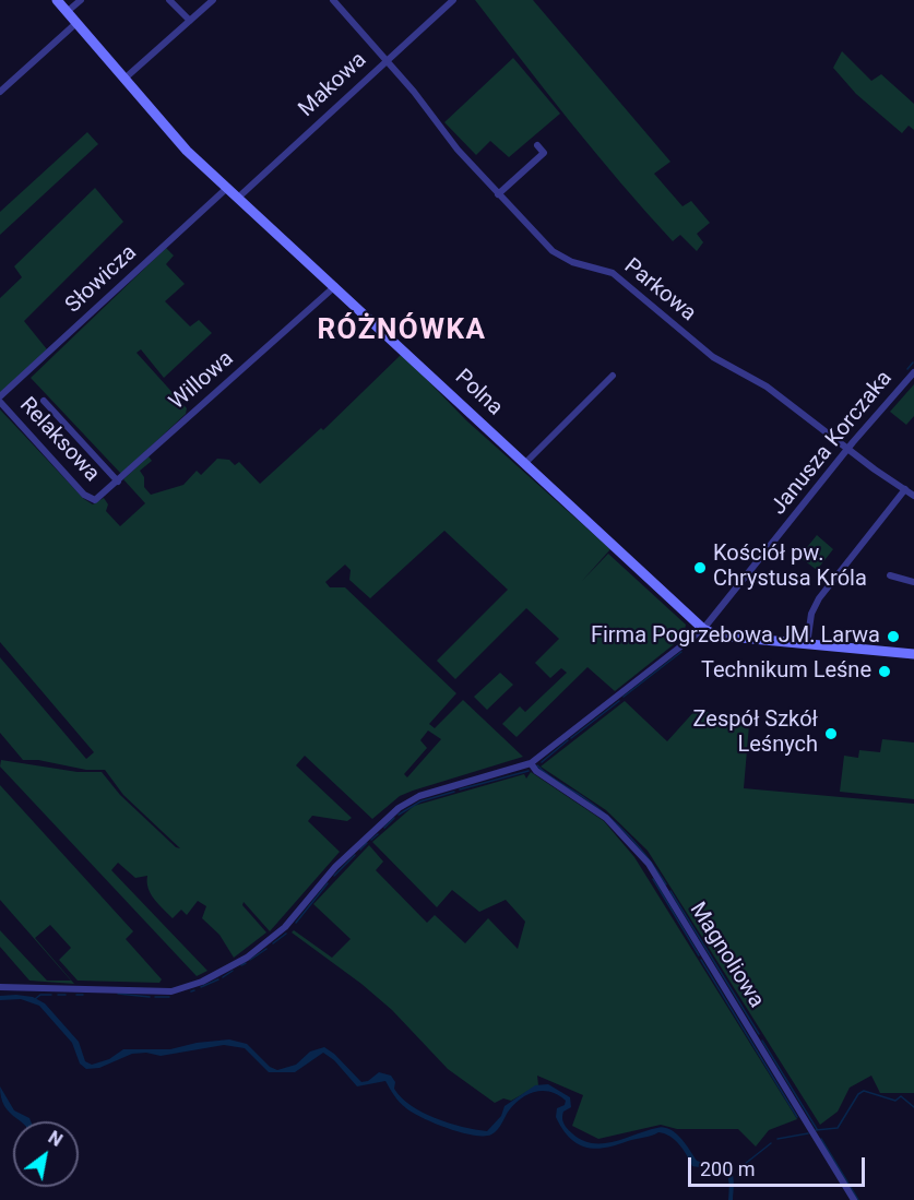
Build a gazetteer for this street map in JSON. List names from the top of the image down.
{
  "streets": {
    "street": [
      "Makowa",
      "Słowicza",
      "Parkowa",
      "Willowa",
      "Polna",
      "Relaksowa",
      "Janusza Korczaka",
      "Magnoliowa"
    ]
  },
  "crossings": [
    ["Makowa", "Parkowa"],
    ["Makowa", "Polna"],
    ["Słowicza", "Polna"],
    ["Słowicza", "Relaksowa"],
    ["Parkowa", "Janusza Korczaka"],
    ["Willowa", "Polna"],
    ["Willowa", "Relaksowa"],
    ["Polna", "Janusza Korczaka"],
    ["Janusza Korczaka", "Magnoliowa"]
  ],
  "districts": ["RÓŻNÓWKA"],
  "places": [
    "Kościół pw. Chrystusa Króla",
    "Firma Pogrzebowa JM. Larwa",
    "Technikum Leśne",
    "Zespół Szkół Leśnych"
  ],
  "scale_bar": "200 m",
  "north": "top right"
}
